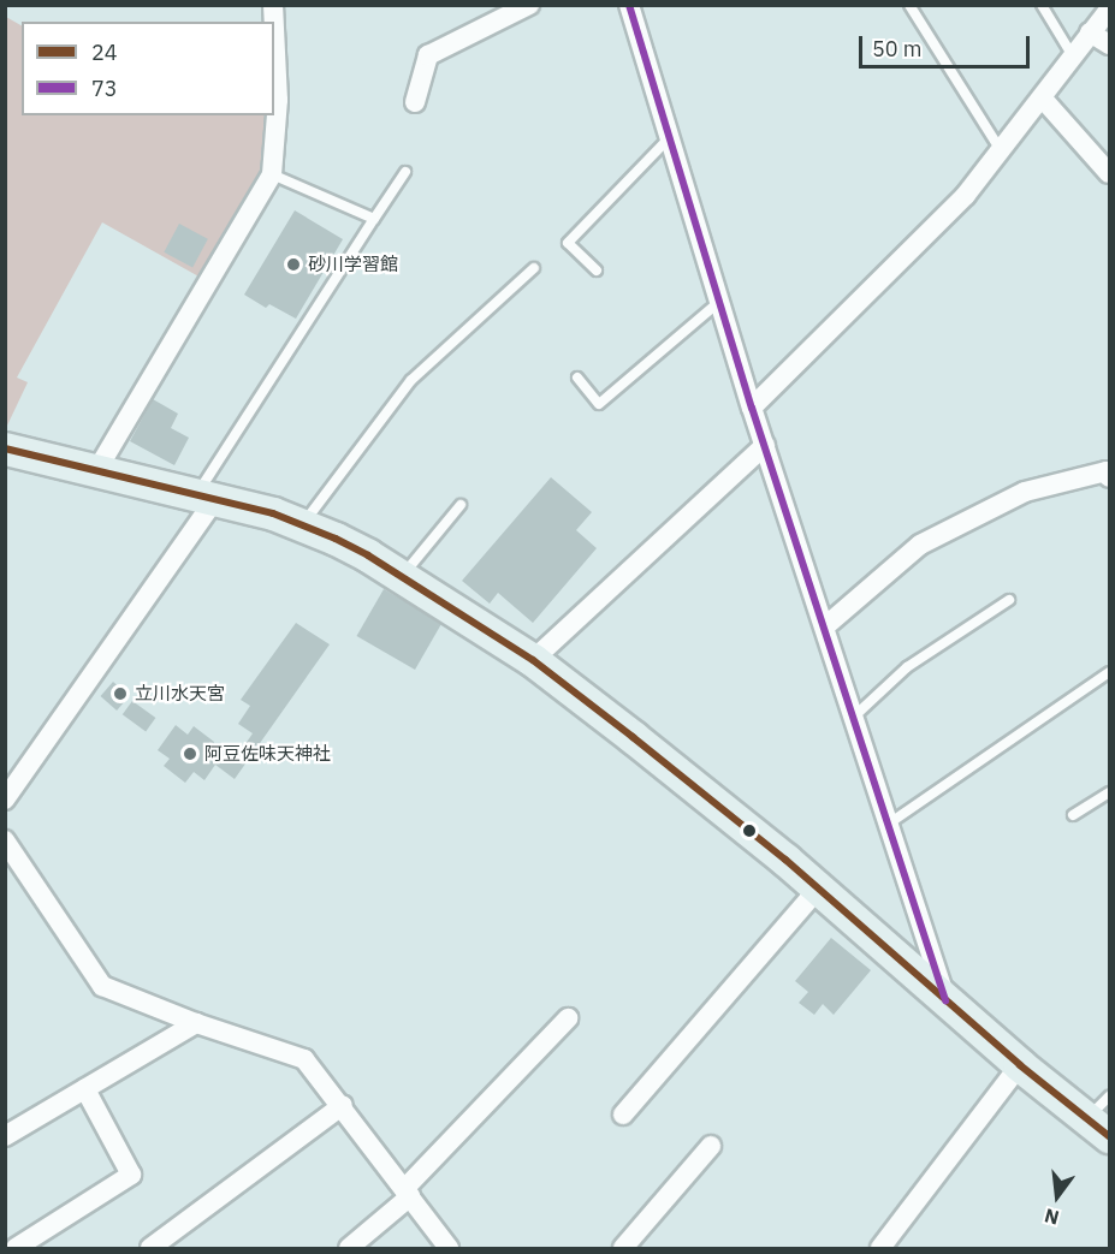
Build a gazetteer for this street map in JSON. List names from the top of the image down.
{
  "places": ["砂川学習館", "立川水天宮", "阿豆佐味天神社"],
  "lines": ["transit line 73", "transit line 24"],
  "legend": ["24", "73"],
  "scale_bar": "50 m",
  "north": "bottom"
}
